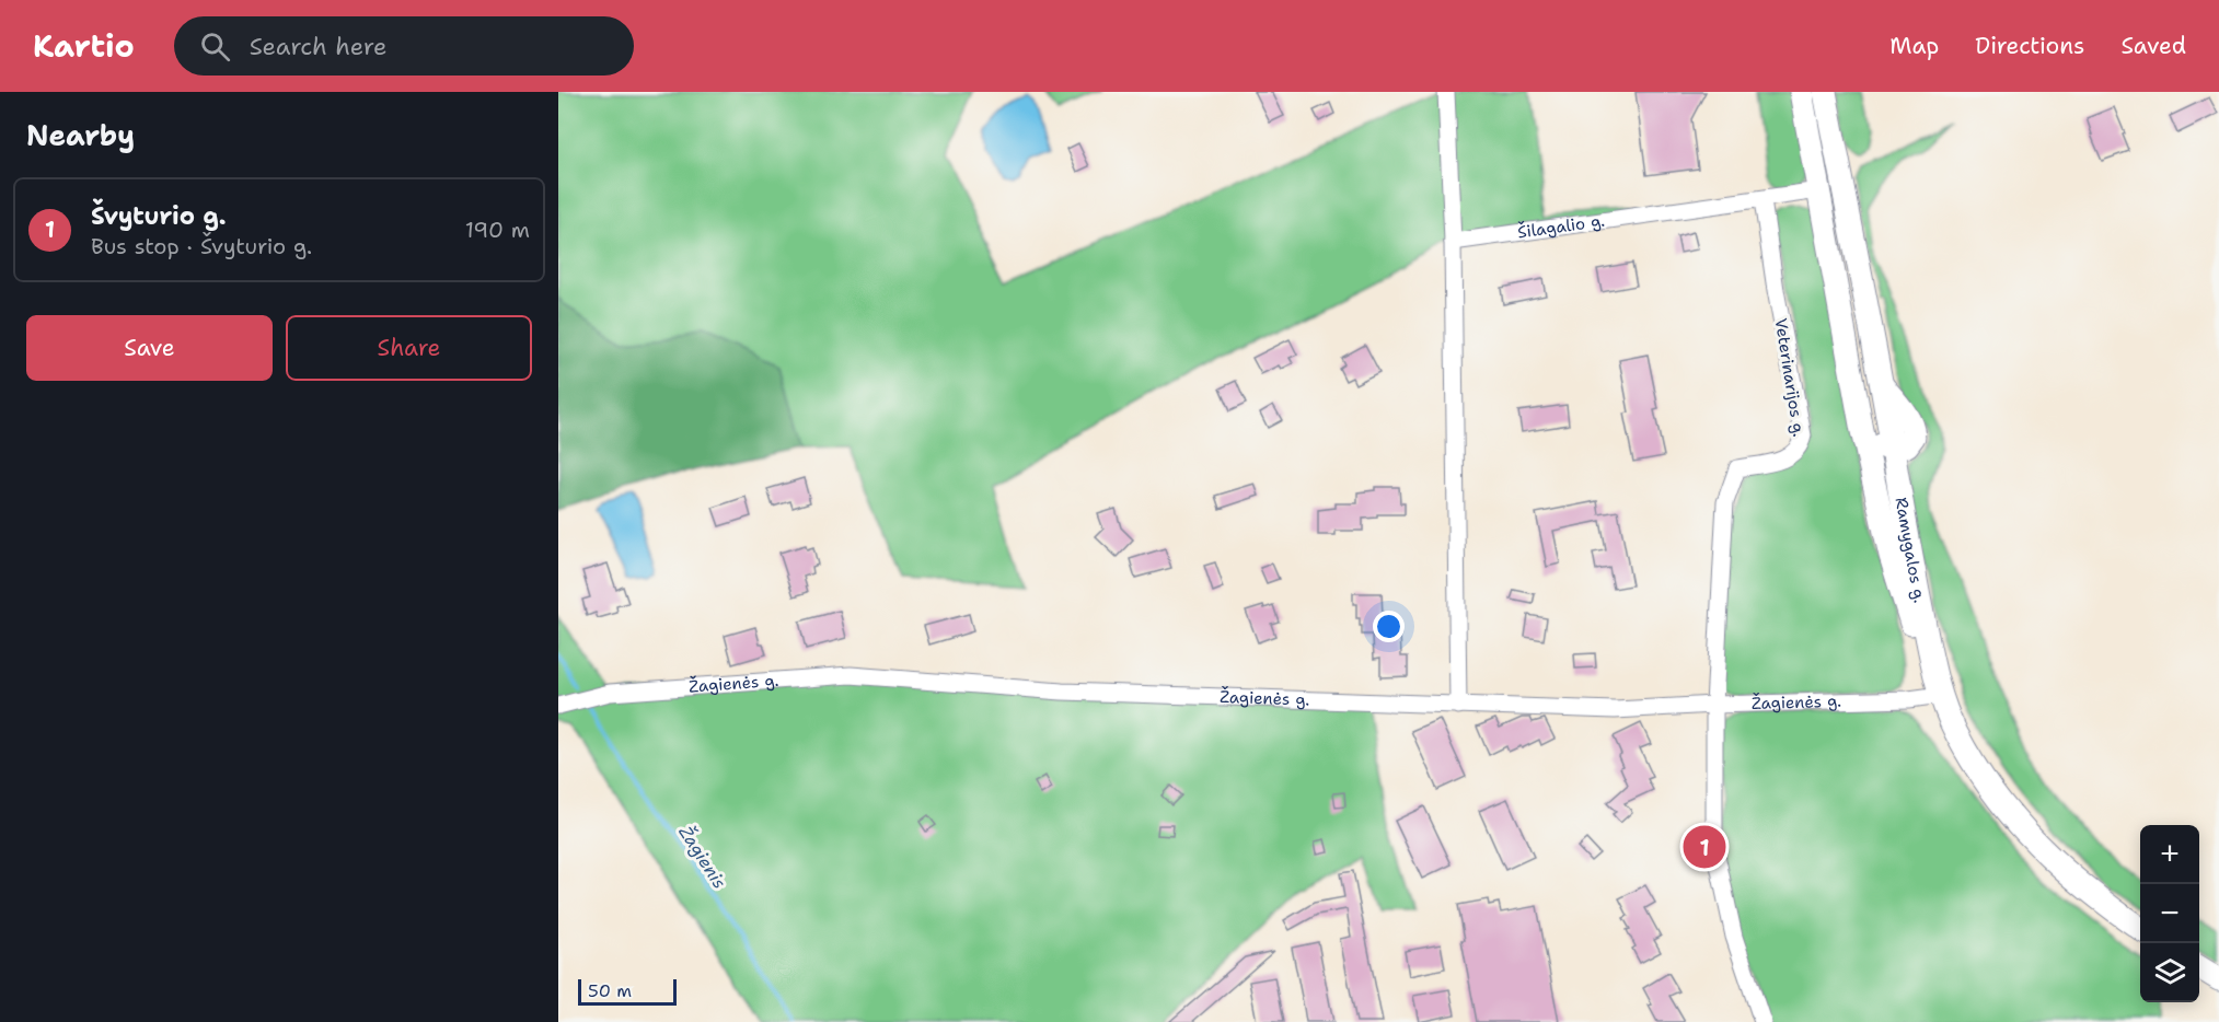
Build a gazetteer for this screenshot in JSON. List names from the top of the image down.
{
  "streets": {
    "highway": ["Ramygalos g."],
    "street": ["Šilagalio g.", "Veterinarijos g.", "Žagienės g."]
  },
  "crossings": [
    ["Šilagalio g.", "Veterinarijos g."],
    ["Veterinarijos g.", "Žagienės g."],
    ["Ramygalos g.", "Žagienės g."]
  ],
  "water": ["Žagienis"],
  "scale_bar": "50 m",
  "page": {
    "header": "Kartio",
    "search": "Search here",
    "nav": ["Map", "Directions", "Saved"],
    "heading": "Nearby",
    "list": [
      {
        "mark": "1",
        "name": "Švyturio g.",
        "note": "Bus stop · Švyturio g.",
        "value": "190 m"
      }
    ],
    "buttons": ["Save", "Share"],
    "pins": "1",
    "map_buttons": ["+", "−"],
    "scale": "50 m"
  }
}
